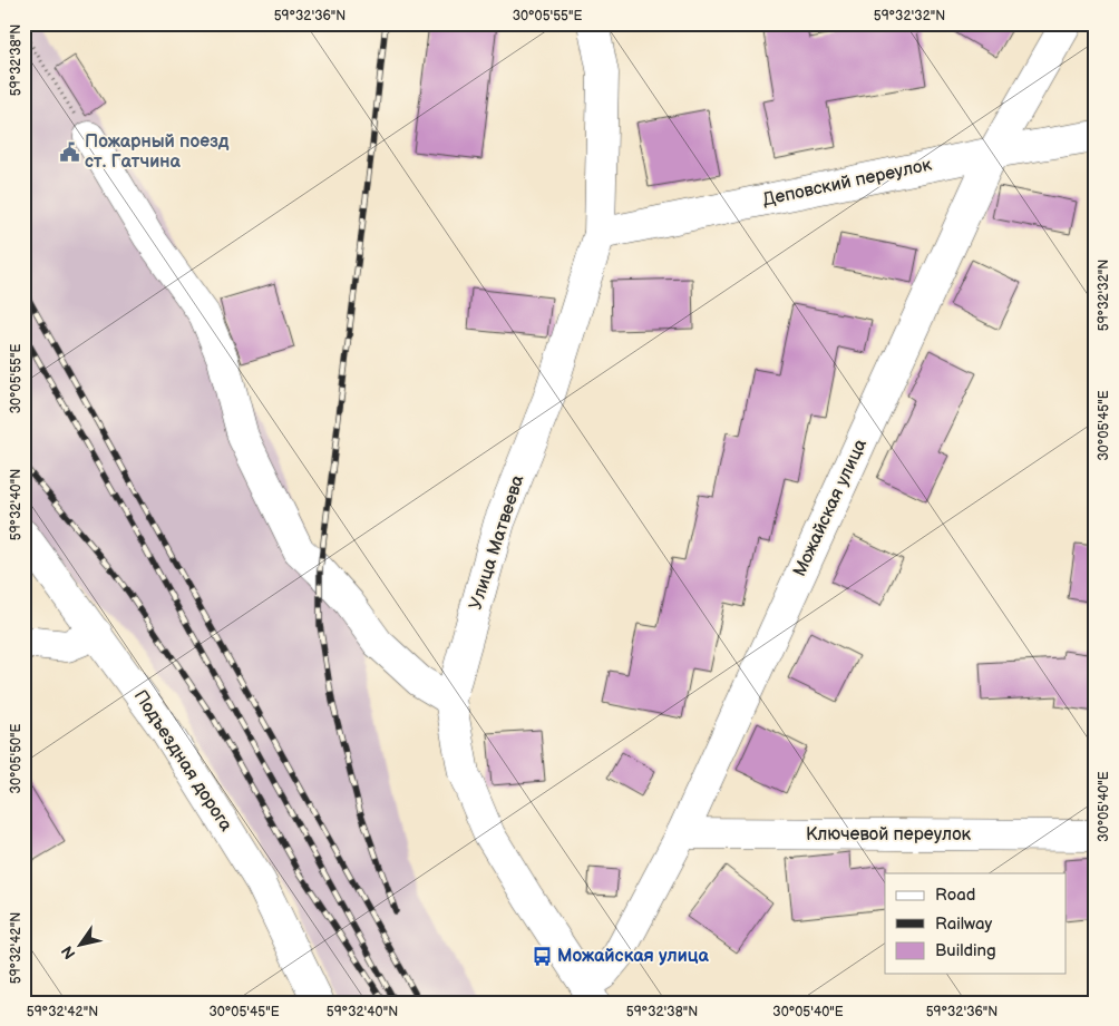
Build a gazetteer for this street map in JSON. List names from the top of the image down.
{
  "streets": {
    "street": [
      "Деповский переулок",
      "Можайская улица",
      "Улица Матвеева",
      "Подъездная дорога",
      "Ключевой переулок"
    ]
  },
  "crossings": [
    ["Деповский переулок", "Можайская улица"],
    ["Деповский переулок", "Улица Матвеева"],
    ["Можайская улица", "Улица Матвеева"],
    ["Можайская улица", "Ключевой переулок"]
  ],
  "places": {
    "public building": ["Пожарный поезд ст. Гатчина"],
    "bus stop": ["Можайская улица"]
  },
  "legend": ["Road", "Railway", "Building"],
  "north": "bottom left",
  "coordinates": [
    "59°32'36\"N",
    "30°05'55\"E",
    "59°32'32\"N",
    "59°32'38\"N",
    "30°05'45\"E",
    "59°32'40\"N",
    "30°05'50\"E",
    "30°05'40\"E",
    "59°32'42\"N"
  ]
}
